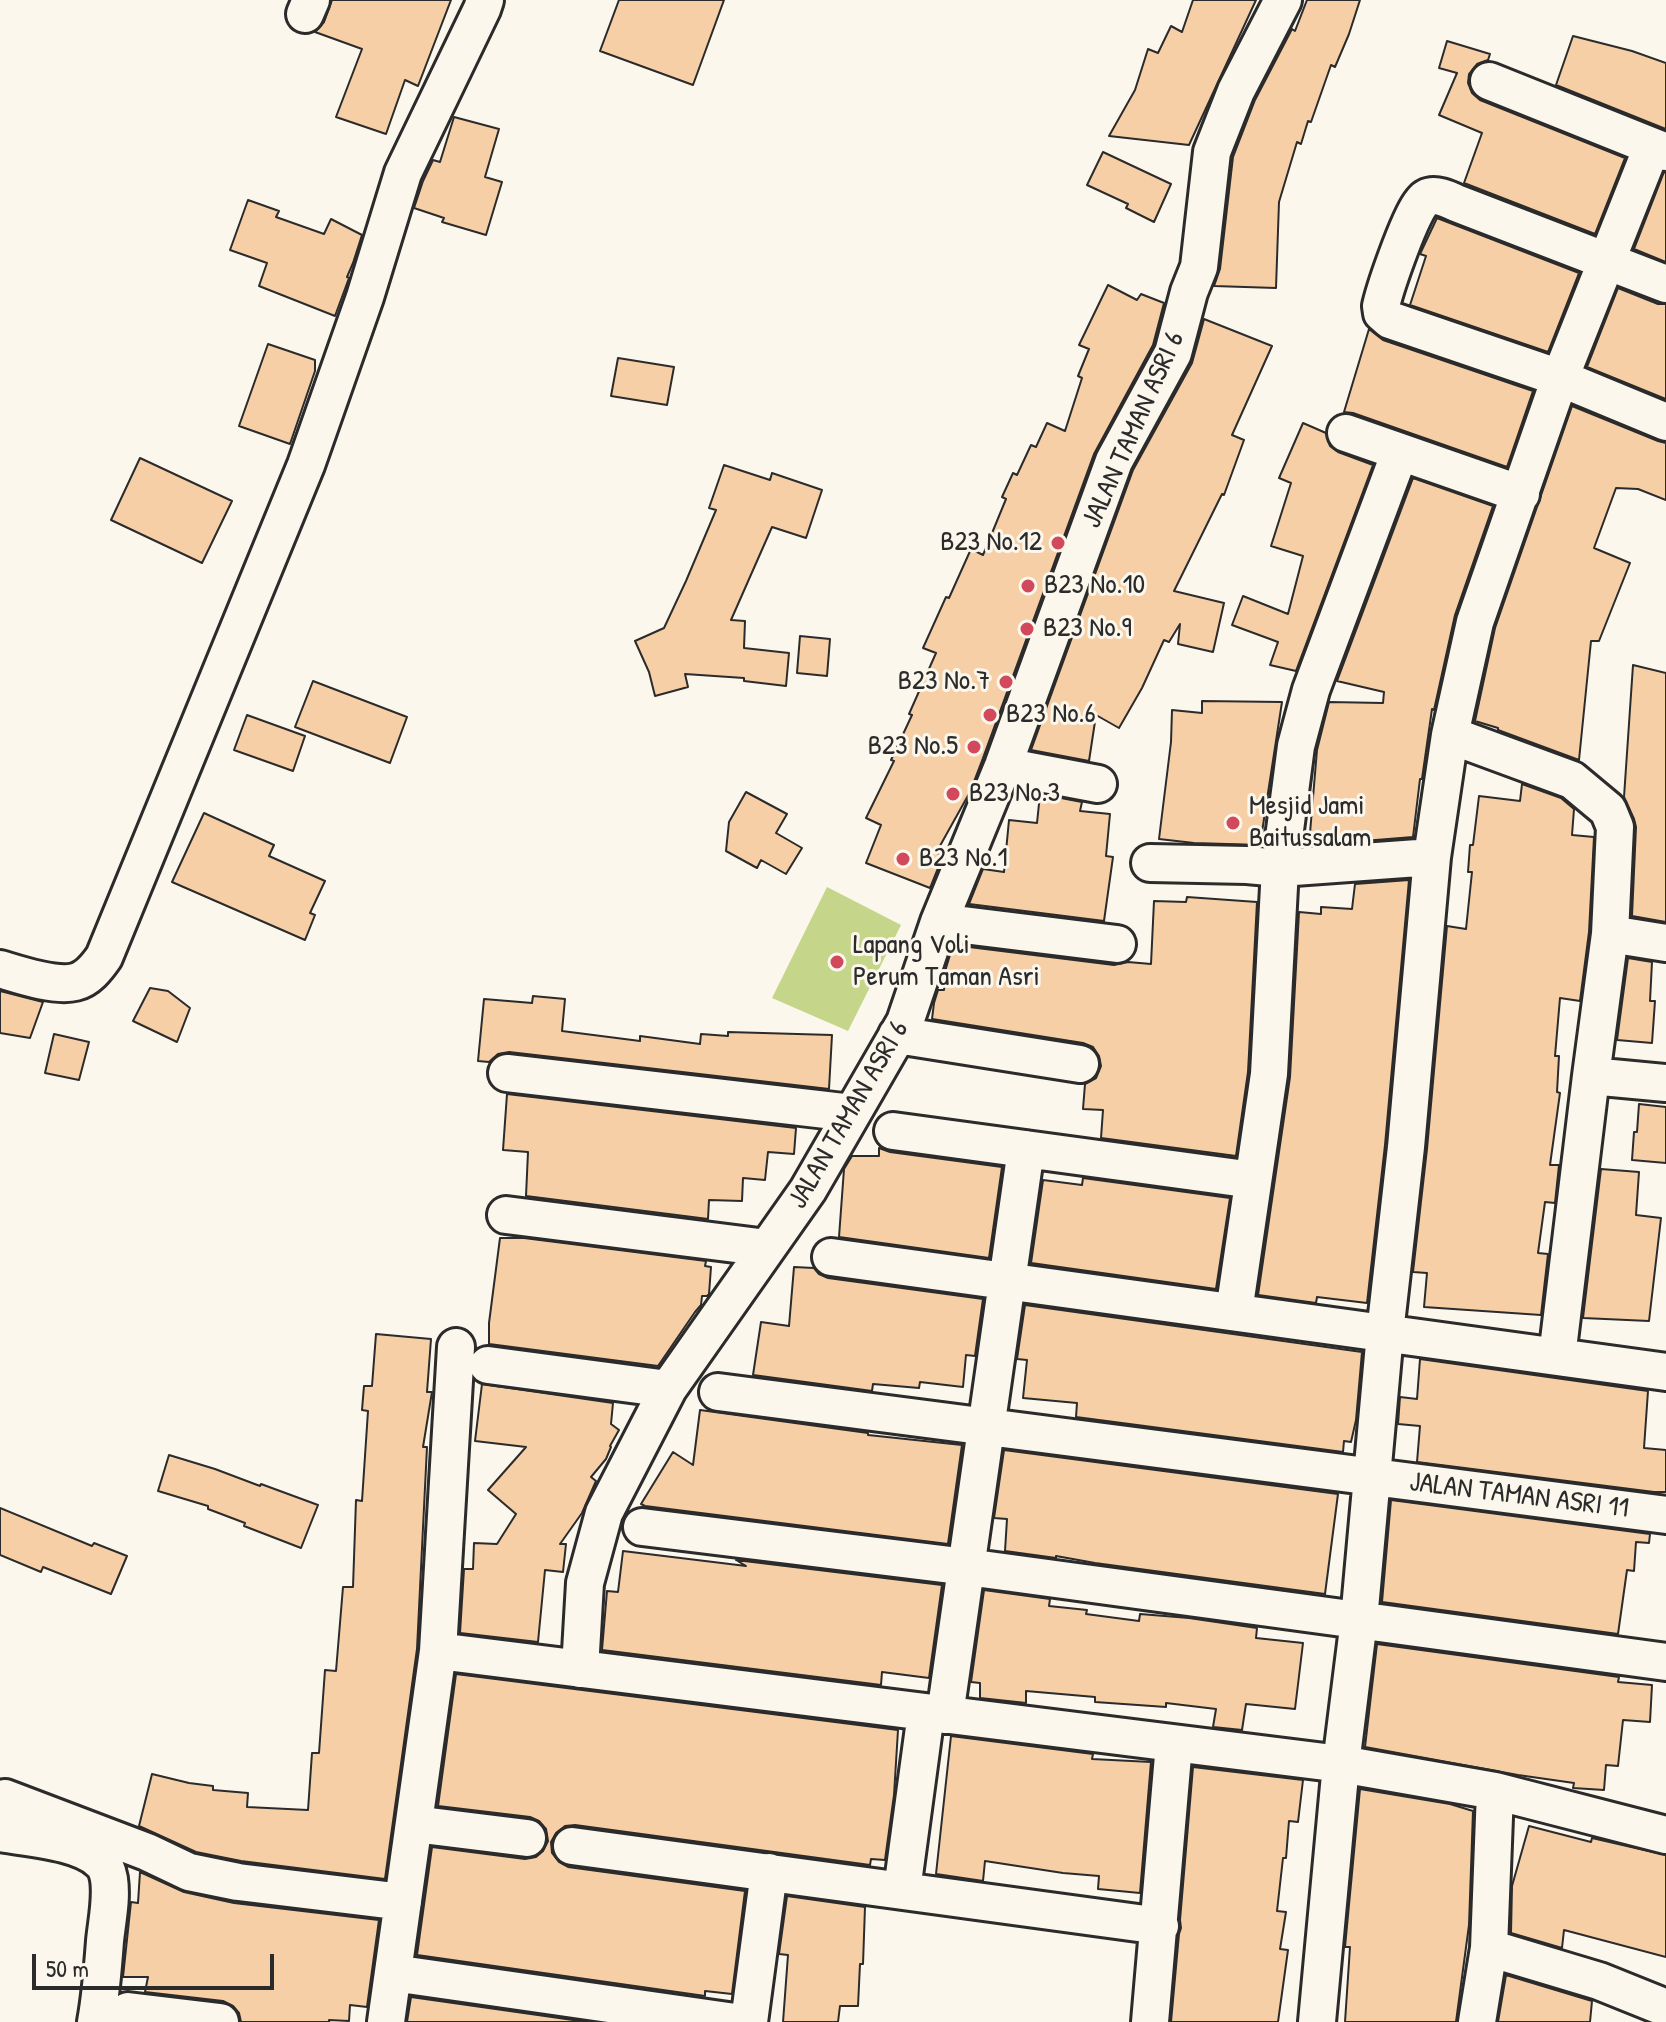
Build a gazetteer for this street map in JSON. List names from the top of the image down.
{
  "streets": {
    "street": ["JALAN TAMAN ASRI 6", "JALAN TAMAN ASRI 11"]
  },
  "places": [
    "B23 No.12",
    "B23 No.10",
    "B23 No.9",
    "B23 No.7",
    "B23 No.6",
    "B23 No.5",
    "B23 No.3",
    "Mesjid Jami Baitussalam",
    "B23 No.1",
    "Lapang Voli Perum Taman Asri"
  ],
  "scale_bar": "50 m"
}
